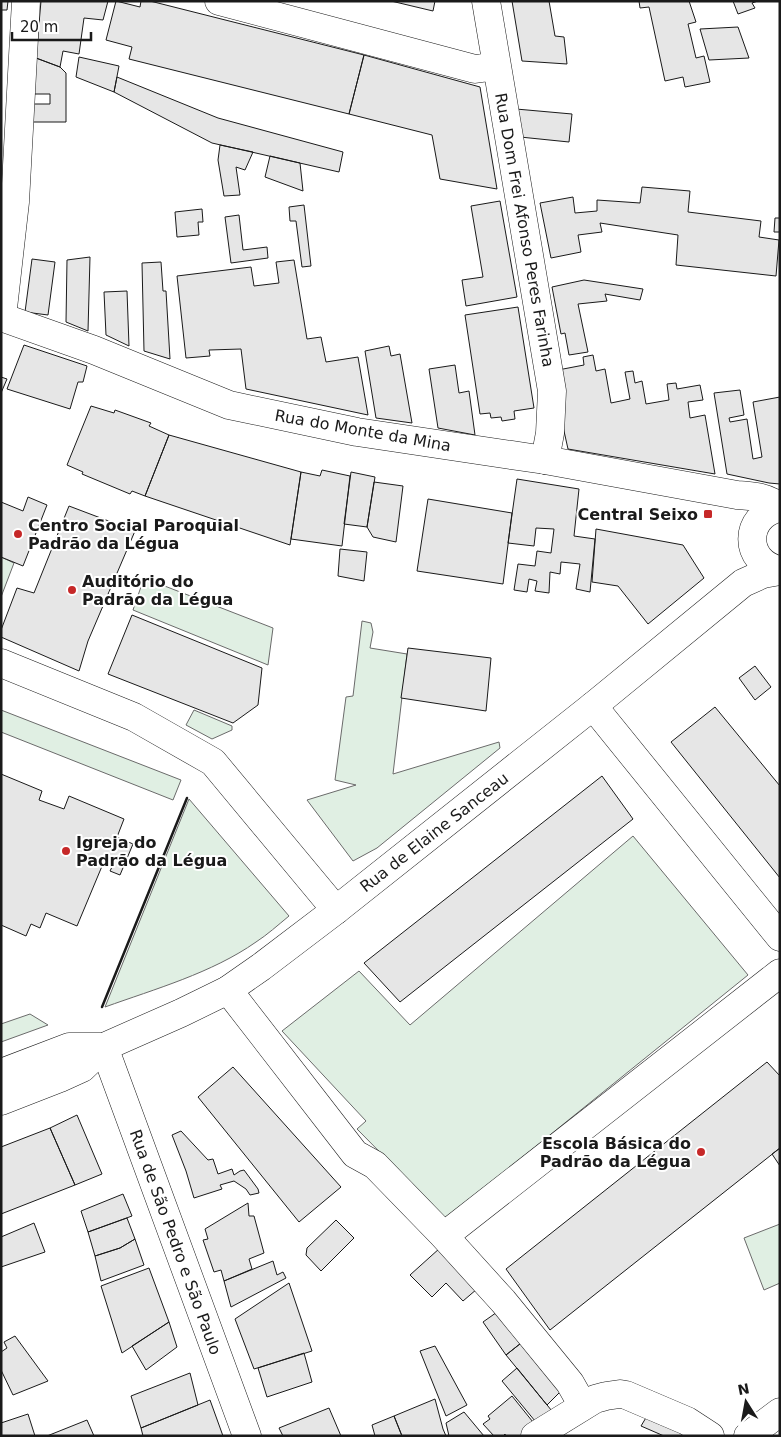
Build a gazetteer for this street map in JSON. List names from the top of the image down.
{
  "streets": {
    "street": [
      "Rua Dom Frei Afonso Peres Farinha",
      "Rua do Monte da Mina",
      "Rua de Elaine Sanceau",
      "Rua de São Pedro e São Paulo"
    ]
  },
  "crossings": [
    ["Rua Dom Frei Afonso Peres Farinha", "Rua do Monte da Mina"],
    ["Rua de Elaine Sanceau", "Rua de São Pedro e São Paulo"]
  ],
  "places": {
    "transit": ["Central Seixo"],
    "other": [
      "Centro Social Paroquial Padrão da Légua",
      "Auditório do Padrão da Légua",
      "Igreja do Padrão da Légua",
      "Escola Básica do Padrão da Légua"
    ]
  },
  "scale_bar": "20 m",
  "north": "top"
}
